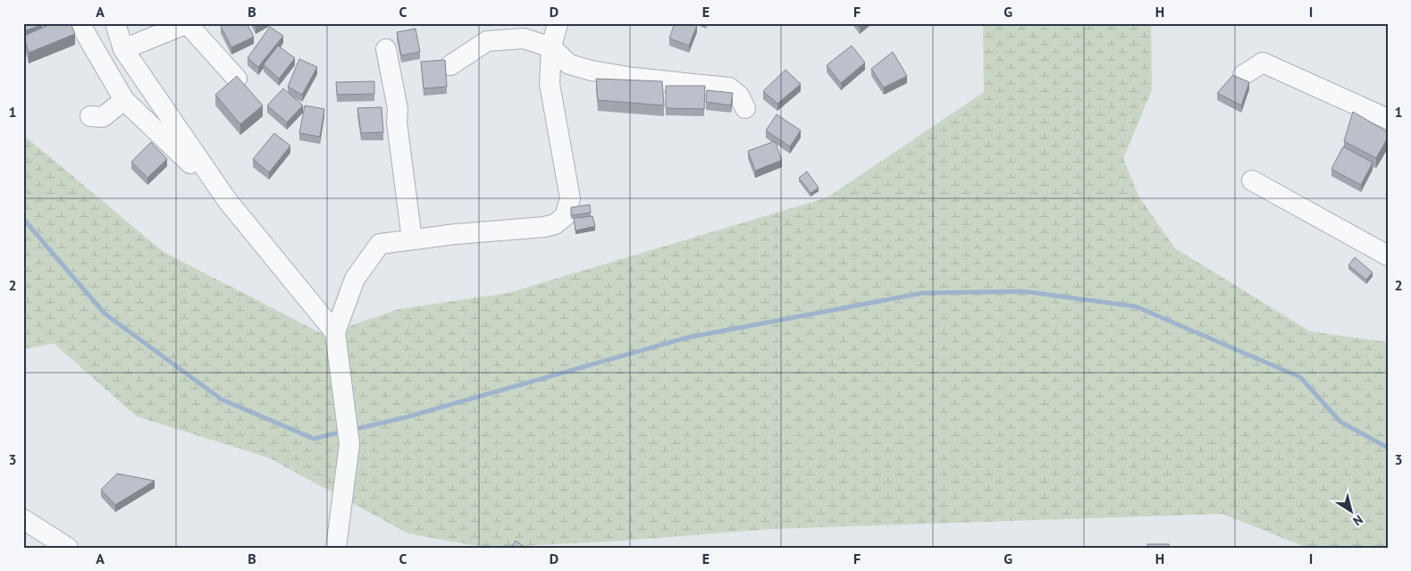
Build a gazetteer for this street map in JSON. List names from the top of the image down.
{
  "north": "bottom right",
  "grid": {
    "columns": [
      "A",
      "B",
      "C",
      "D",
      "E",
      "F",
      "G",
      "H",
      "I"
    ],
    "rows": ["1", "2", "3"]
  }
}
